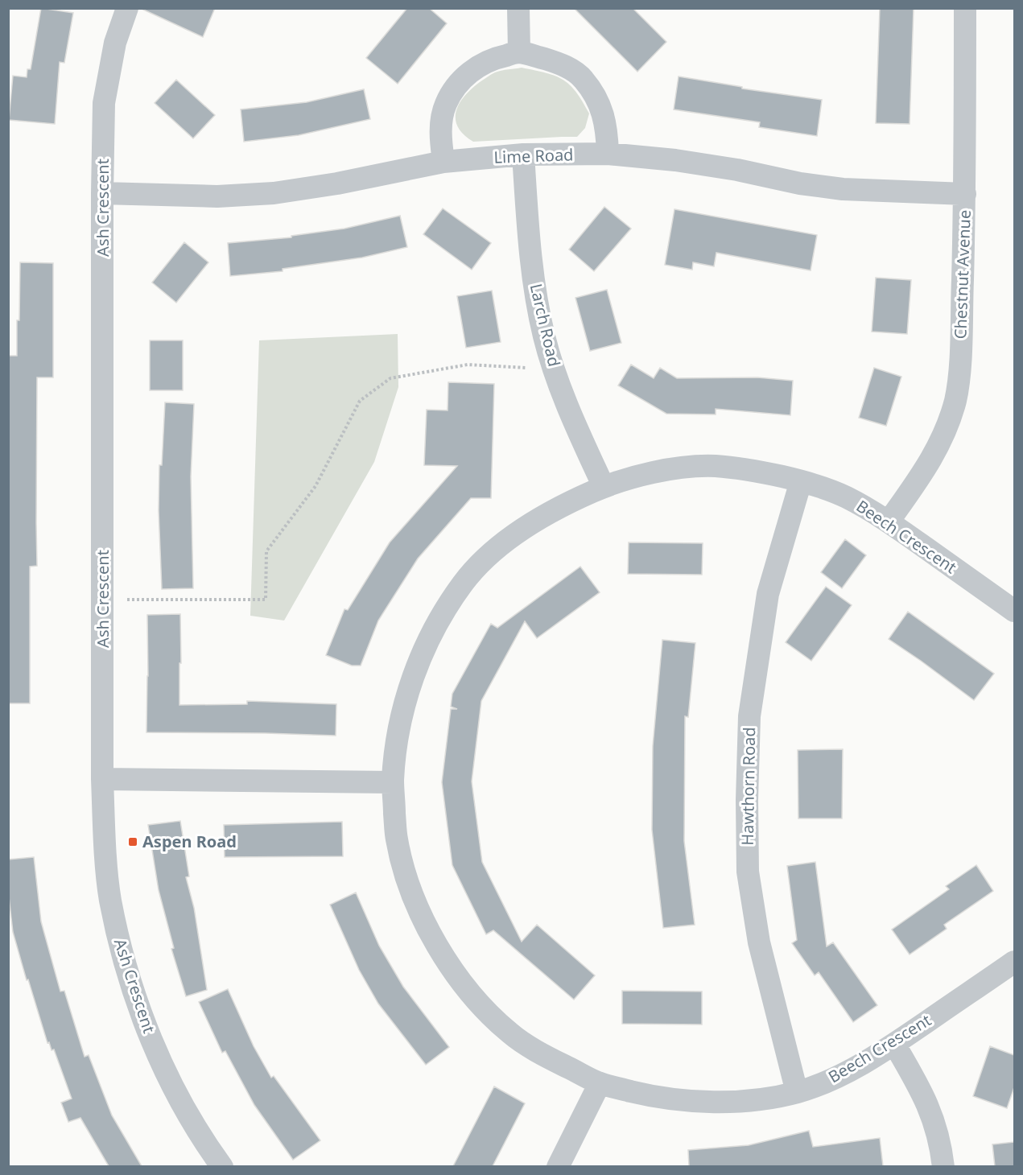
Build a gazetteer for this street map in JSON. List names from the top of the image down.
{
  "streets": {
    "street": [
      "Lime Road",
      "Ash Crescent",
      "Chestnut Avenue",
      "Larch Road",
      "Beech Crescent",
      "Hawthorn Road"
    ]
  },
  "crossings": [
    ["Lime Road", "Ash Crescent"],
    ["Lime Road", "Chestnut Avenue"],
    ["Lime Road", "Larch Road"],
    ["Chestnut Avenue", "Beech Crescent"],
    ["Larch Road", "Beech Crescent"],
    ["Beech Crescent", "Hawthorn Road"]
  ],
  "places": {
    "transit": ["Aspen Road"]
  }
}
